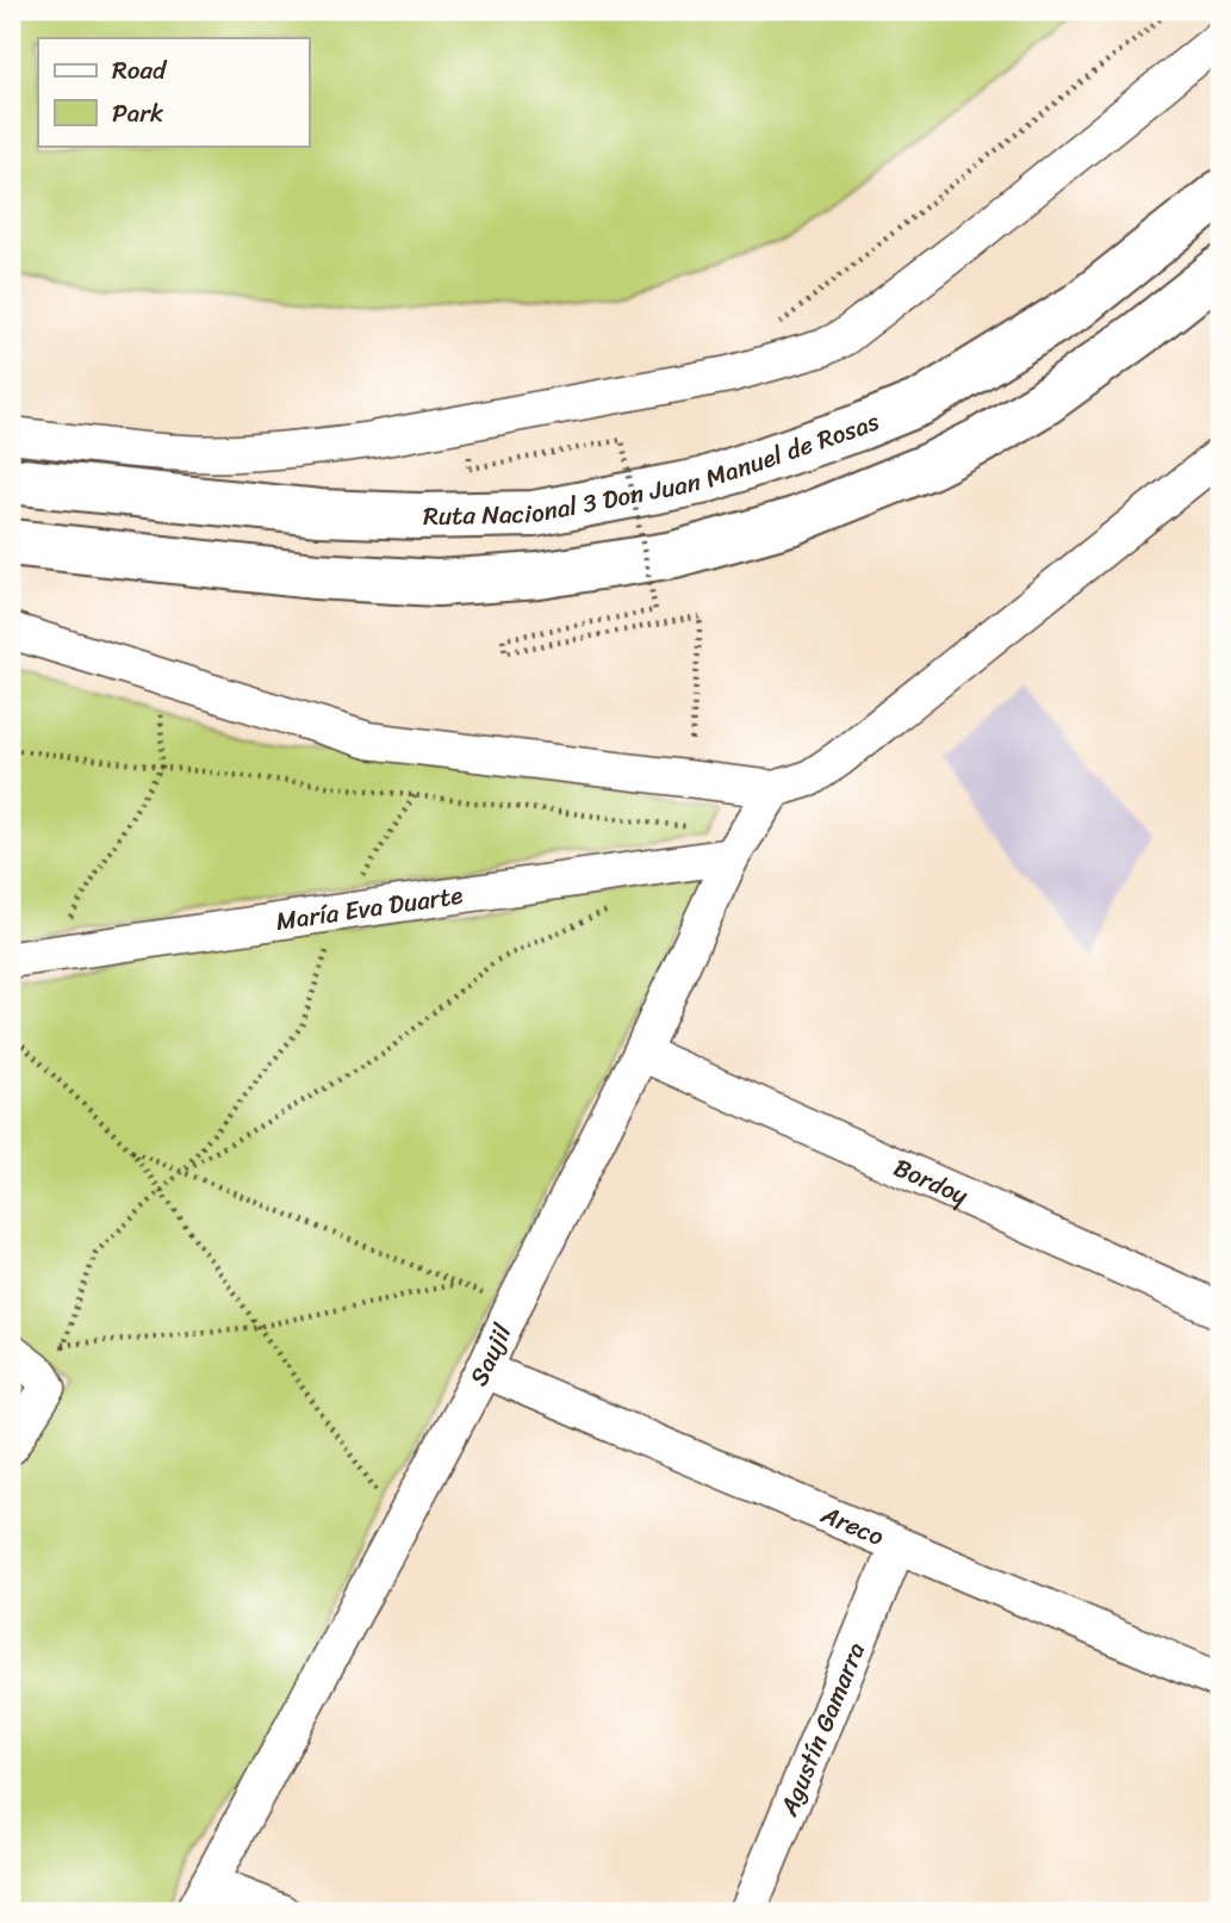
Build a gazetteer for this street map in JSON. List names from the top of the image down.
{
  "streets": {
    "highway": ["Ruta Nacional 3 Don Juan Manuel de Rosas"],
    "street": [
      "María Eva Duarte",
      "Bordoy",
      "Saujil",
      "Areco",
      "Agustín Gamarra"
    ]
  },
  "crossings": [
    ["María Eva Duarte", "Saujil"],
    ["Bordoy", "Saujil"],
    ["Saujil", "Areco"],
    ["Areco", "Agustín Gamarra"]
  ],
  "legend": ["Road", "Park"]
}
